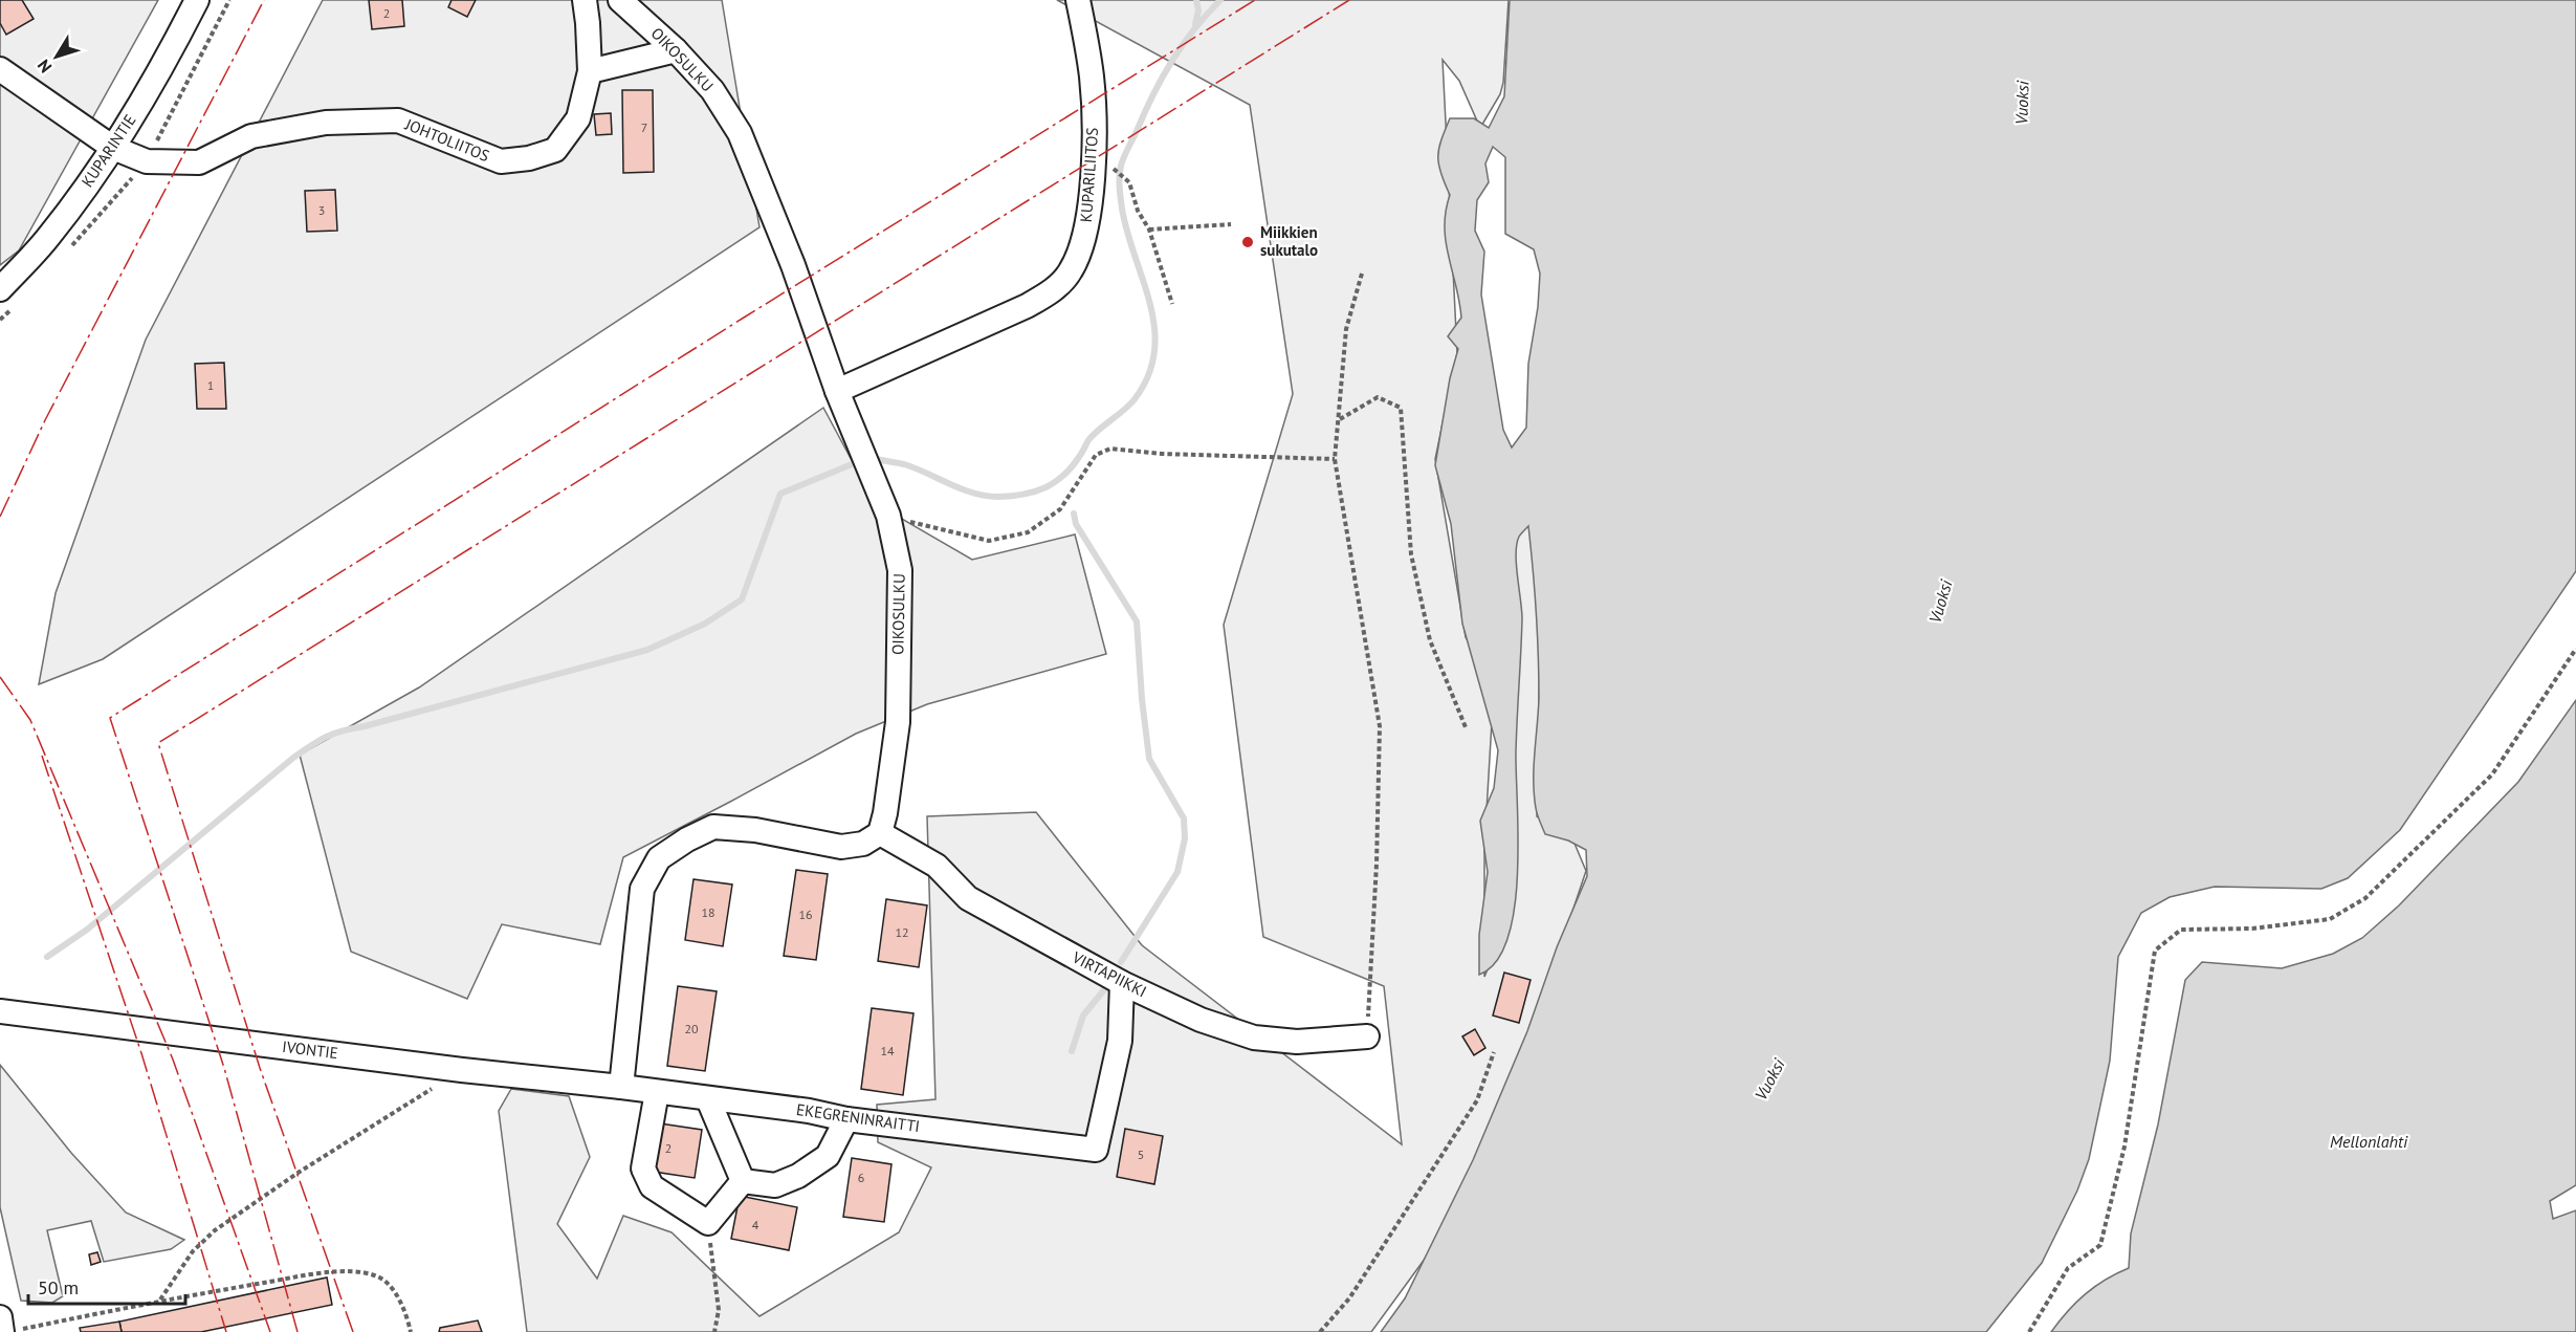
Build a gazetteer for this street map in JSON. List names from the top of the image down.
{
  "streets": {
    "street": [
      "OIKOSULKU",
      "JOHTOLIITOS",
      "KUPARINTIE",
      "KUPARILIITOS",
      "VIRTAPIIKKI",
      "IVONTIE",
      "EKEGRENINRAITTI"
    ]
  },
  "crossings": [
    ["OIKOSULKU", "KUPARILIITOS"],
    ["OIKOSULKU", "VIRTAPIIKKI"],
    ["JOHTOLIITOS", "KUPARINTIE"],
    ["VIRTAPIIKKI", "EKEGRENINRAITTI"],
    ["IVONTIE", "EKEGRENINRAITTI"]
  ],
  "water": ["Vuoksi", "Mellonlahti"],
  "places": ["Miikkien sukutalo"],
  "house_numbers": [
    "2",
    "7",
    "3",
    "1",
    "18",
    "16",
    "12",
    "20",
    "14",
    "2",
    "5",
    "6",
    "4"
  ],
  "scale_bar": "50 m",
  "north": "bottom left"
}
